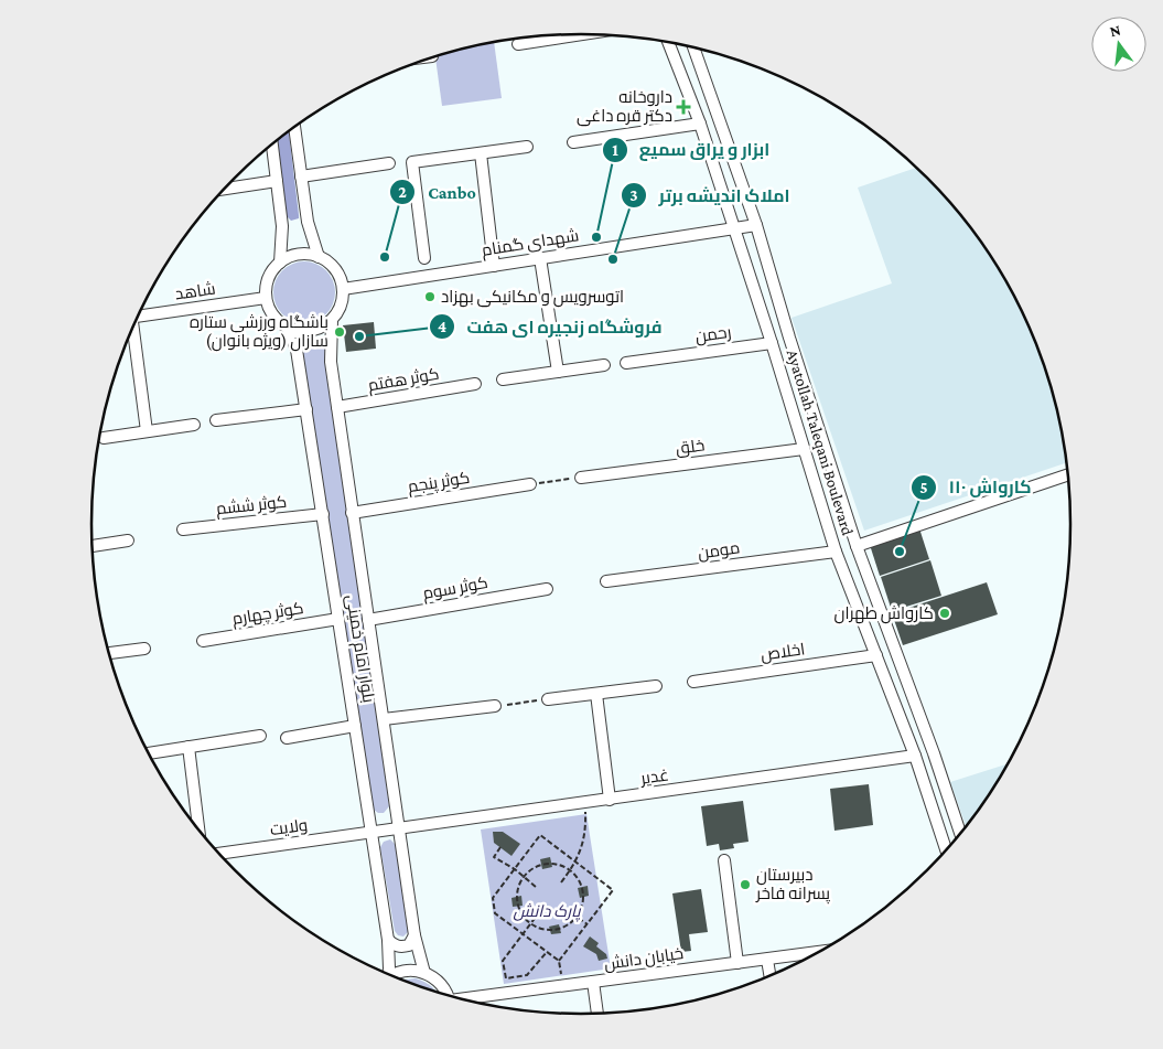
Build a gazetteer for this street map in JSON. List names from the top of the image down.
{
  "streets": {
    "street": [
      "شهدای گمنام",
      "شاهد",
      "رحمن",
      "کوثر هفتم",
      "Ayatollah Taleqani Boulevard",
      "خلق",
      "کوثر پنجم",
      "کوثر ششم",
      "مومن",
      "کوثر سوم",
      "کوثر چهارم",
      "بلوار امام خمینی",
      "اخلاص",
      "غدیر",
      "ولایت",
      "خیابان دانش"
    ]
  },
  "crossings": [
    ["شهدای گمنام", "شاهد"],
    ["شهدای گمنام", "Ayatollah Taleqani Boulevard"],
    ["شهدای گمنام", "بلوار امام خمینی"],
    ["شاهد", "بلوار امام خمینی"],
    ["رحمن", "Ayatollah Taleqani Boulevard"],
    ["کوثر هفتم", "بلوار امام خمینی"],
    ["Ayatollah Taleqani Boulevard", "خلق"],
    ["Ayatollah Taleqani Boulevard", "مومن"],
    ["Ayatollah Taleqani Boulevard", "اخلاص"],
    ["Ayatollah Taleqani Boulevard", "غدیر"],
    ["کوثر پنجم", "بلوار امام خمینی"],
    ["کوثر ششم", "بلوار امام خمینی"],
    ["کوثر سوم", "بلوار امام خمینی"],
    ["کوثر چهارم", "بلوار امام خمینی"],
    ["بلوار امام خمینی", "غدیر"],
    ["بلوار امام خمینی", "ولایت"],
    ["غدیر", "ولایت"]
  ],
  "parks": ["پارک دانش"],
  "places": {
    "health": ["داروخانه دکتر قره داغی"],
    "other": [
      "ابزار و يراق سميع",
      "Canbo",
      "املاک اندیشه برتر",
      "اتوسرویس و مکانیکی بهزاد",
      "باشگاه ورزشی ستاره سازان (ویژه بانوان)",
      "فروشگاه زنجیره ای هفت",
      "کارواش ۱۱۰",
      "کارواش طهران",
      "دبیرستان پسرانه فاخر"
    ]
  },
  "north": "top"
}
